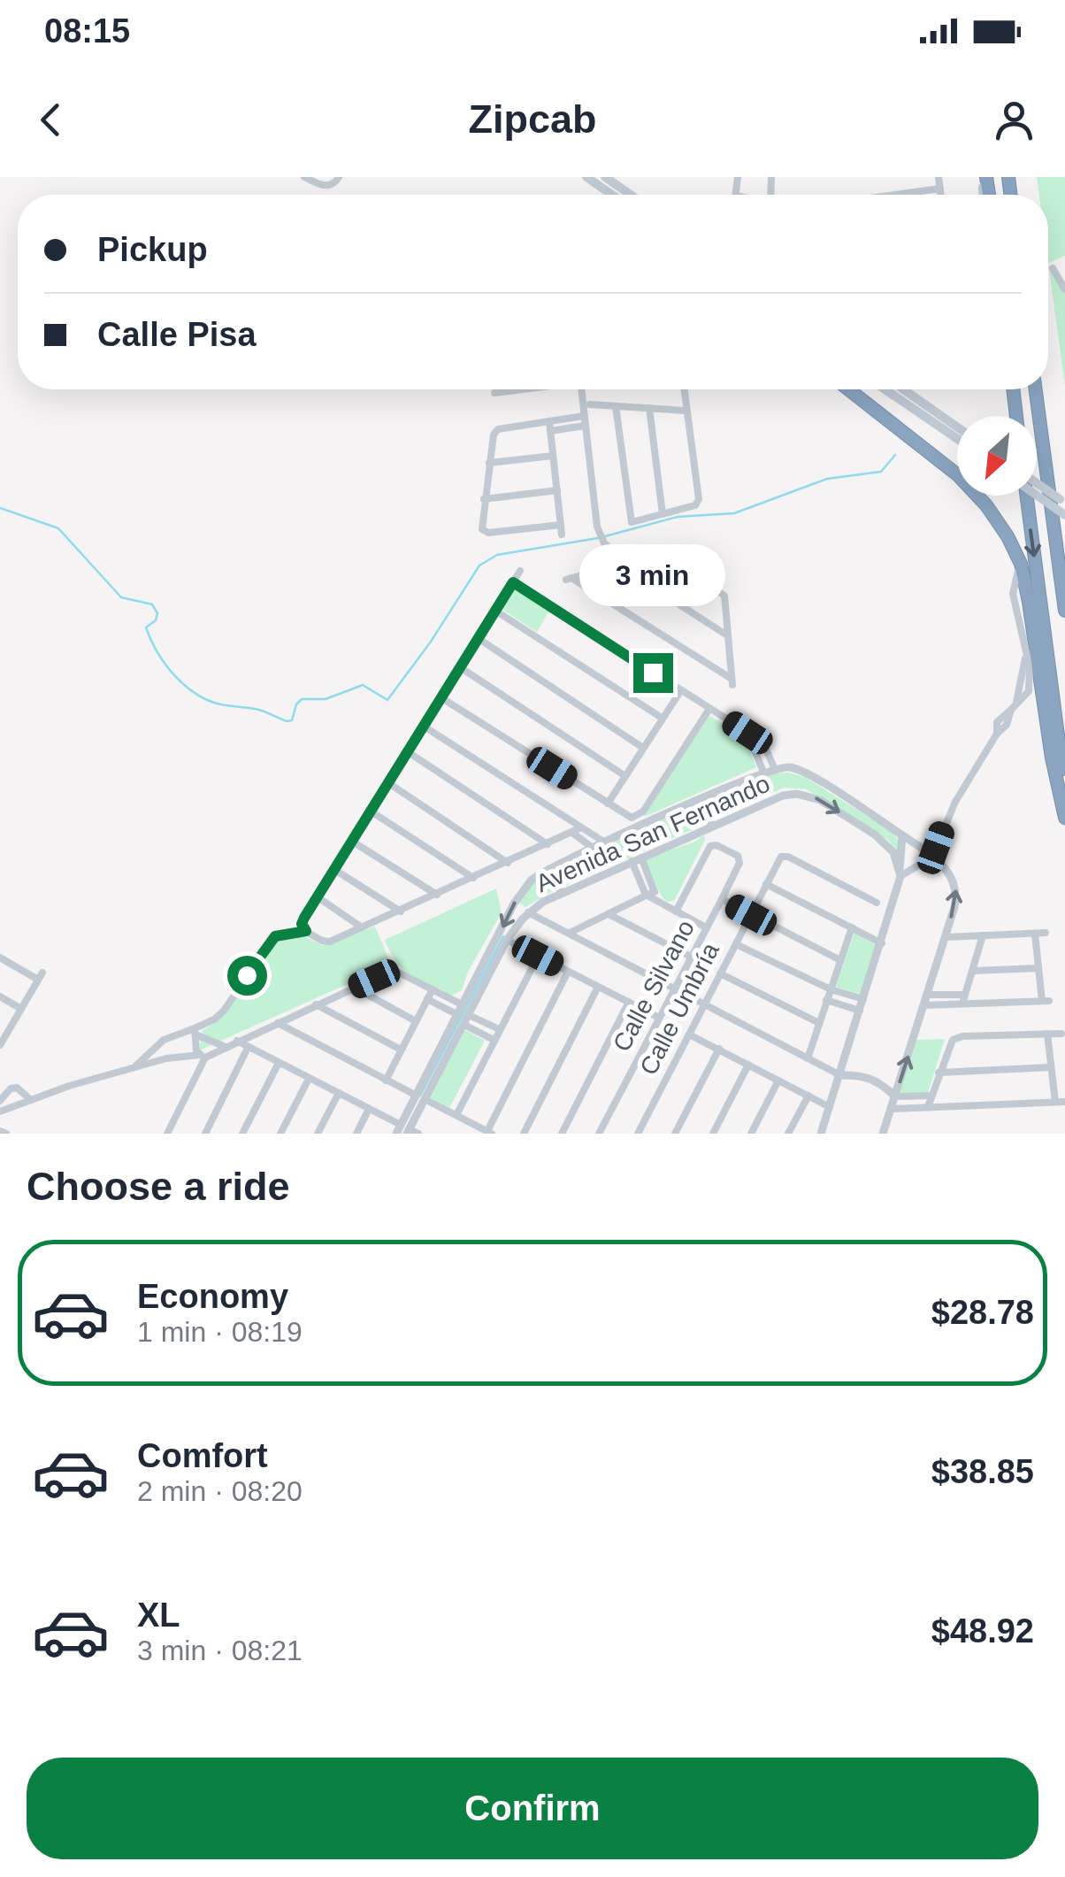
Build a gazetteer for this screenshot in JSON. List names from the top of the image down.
{
  "streets": {
    "street": ["Avenida San Fernando", "Calle Silvano", "Calle Umbría"]
  },
  "north": "bottom left",
  "page": {
    "status": "08:15",
    "header": "Zipcab",
    "banner": ["Pickup", "Calle Pisa"],
    "bubble": "3 min",
    "heading": "Choose a ride",
    "list": [
      {
        "name": "Economy",
        "note": "1 min · 08:19",
        "value": "$28.78"
      },
      {
        "name": "Comfort",
        "note": "2 min · 08:20",
        "value": "$38.85"
      },
      {
        "name": "XL",
        "note": "3 min · 08:21",
        "value": "$48.92"
      }
    ],
    "buttons": "Confirm"
  }
}
